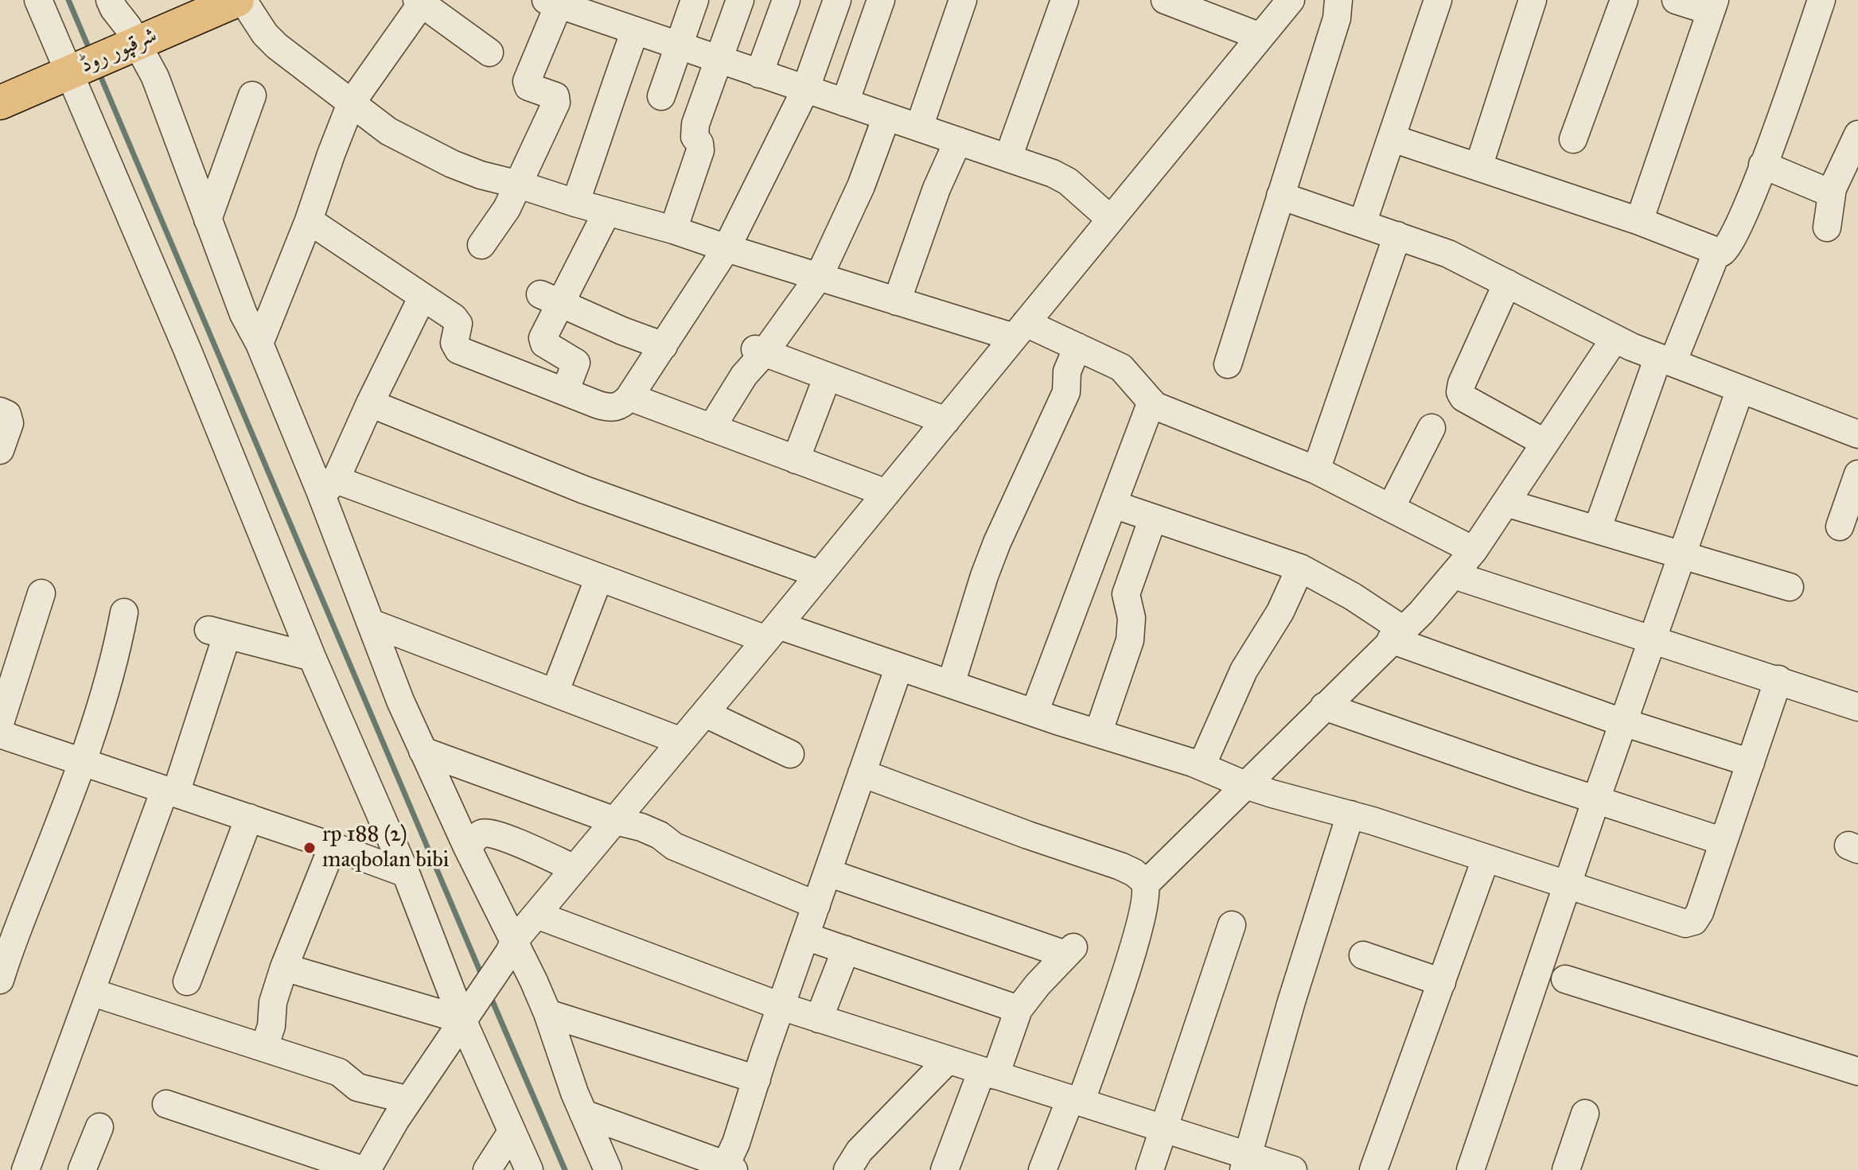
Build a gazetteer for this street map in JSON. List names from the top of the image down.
{
  "streets": {
    "main road": ["شرقپور روڈ"]
  },
  "places": ["rp 188 (2) maqbolan bibi"]
}
